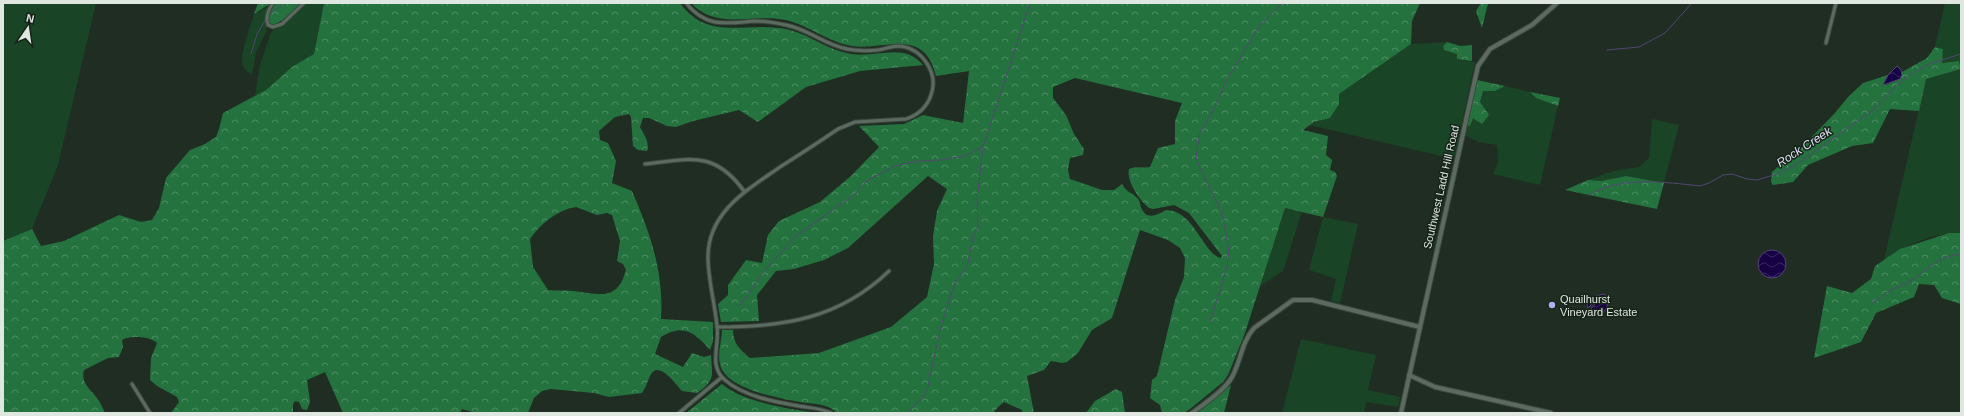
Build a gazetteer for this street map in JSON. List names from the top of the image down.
{
  "streets": {
    "street": ["Southwest Ladd Hill Road"]
  },
  "water": ["Rock Creek"],
  "places": ["Quailhurst Vineyard Estate"],
  "north": "top"
}
